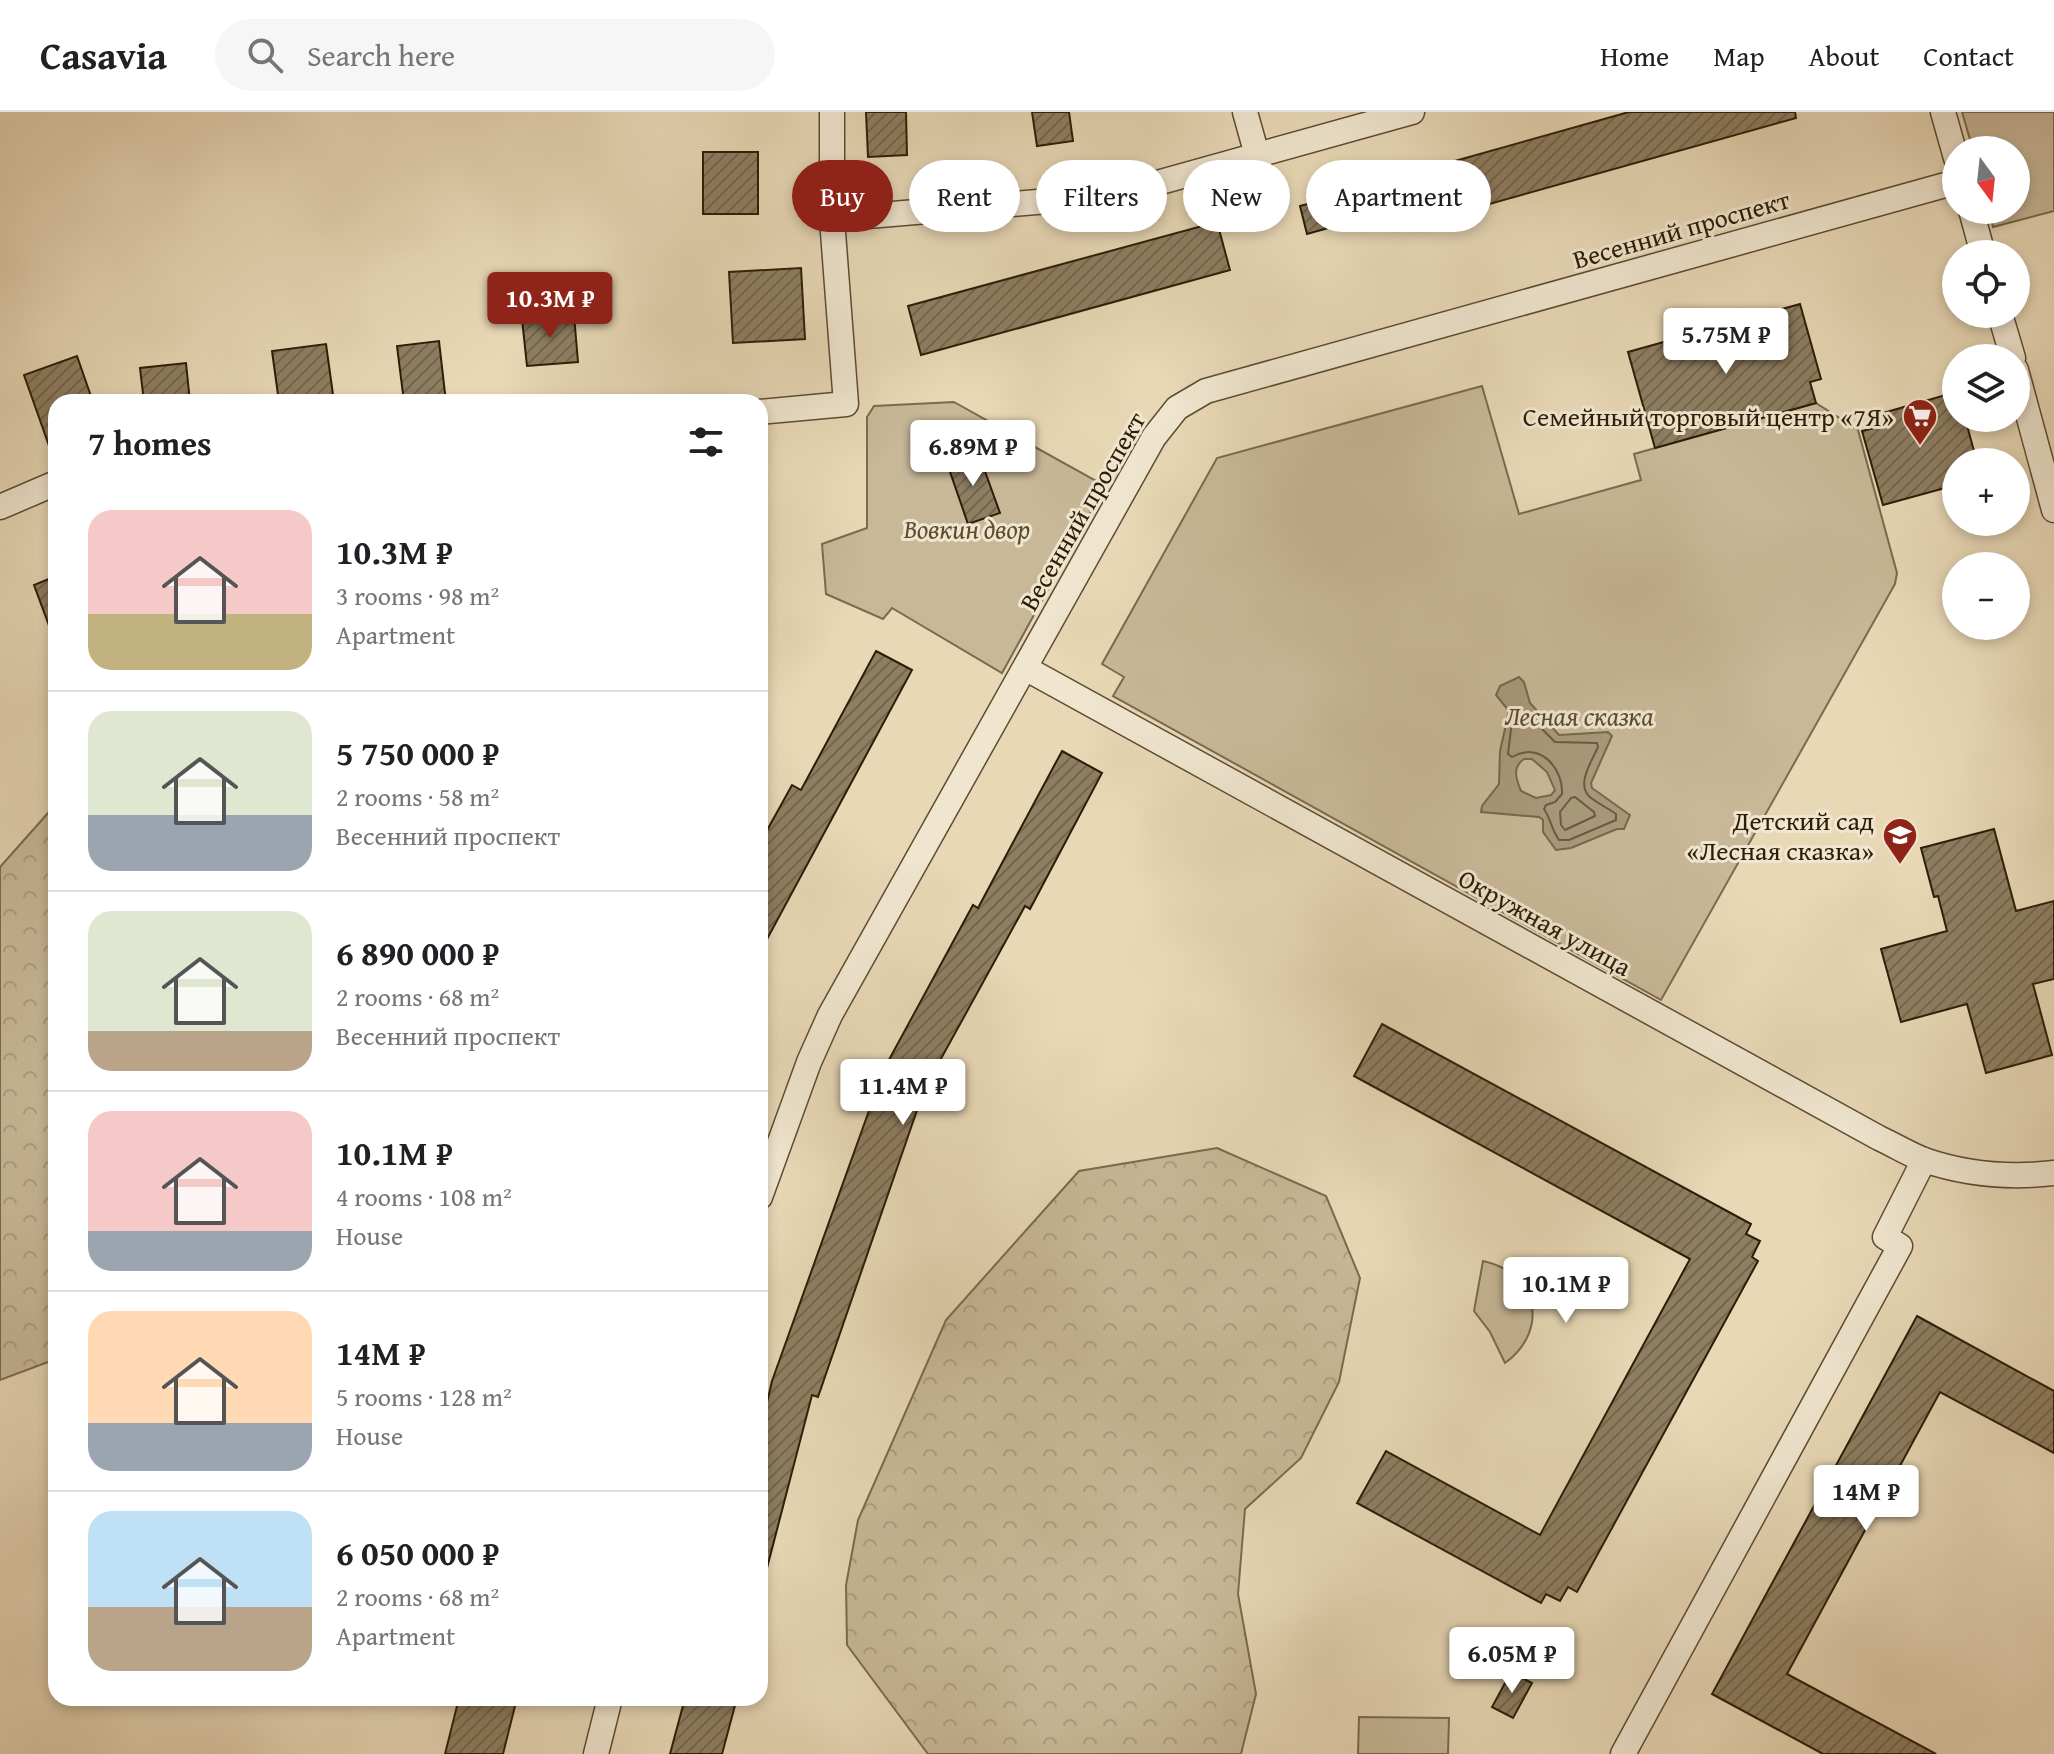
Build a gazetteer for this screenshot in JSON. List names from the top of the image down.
{
  "streets": {
    "street": ["Весенний проспект", "Окружная улица"]
  },
  "crossings": [
    ["Весенний проспект", "Окружная улица"]
  ],
  "parks": ["Вовкин двор", "Лесная сказка"],
  "places": {
    "supermarket": ["Семейный торговый центр «7Я»"],
    "school or university": ["Детский сад «Лесная сказка»"]
  },
  "north": "bottom",
  "page": {
    "header": "Casavia",
    "search": "Search here",
    "nav": [
      "Home",
      "Map",
      "About",
      "Contact"
    ],
    "map_buttons": ["+", "−"],
    "chip": [
      "Buy",
      "Rent",
      "Filters",
      "New",
      "Apartment"
    ],
    "price": [
      "10.3M ₽",
      "5.75M ₽",
      "6.89M ₽",
      "11.4M ₽",
      "10.1M ₽",
      "14M ₽",
      "6.05M ₽"
    ],
    "heading": "7 homes",
    "list": [
      {
        "name": "10.3M ₽",
        "note": "3 rooms · 98 m² · Apartment"
      },
      {
        "name": "5 750 000 ₽",
        "note": "2 rooms · 58 m² · Весенний проспект"
      },
      {
        "name": "6 890 000 ₽",
        "note": "2 rooms · 68 m² · Весенний проспект"
      },
      {
        "name": "10.1M ₽",
        "note": "4 rooms · 108 m² · House"
      },
      {
        "name": "14M ₽",
        "note": "5 rooms · 128 m² · House"
      },
      {
        "name": "6 050 000 ₽",
        "note": "2 rooms · 68 m² · Apartment"
      }
    ]
  }
}
